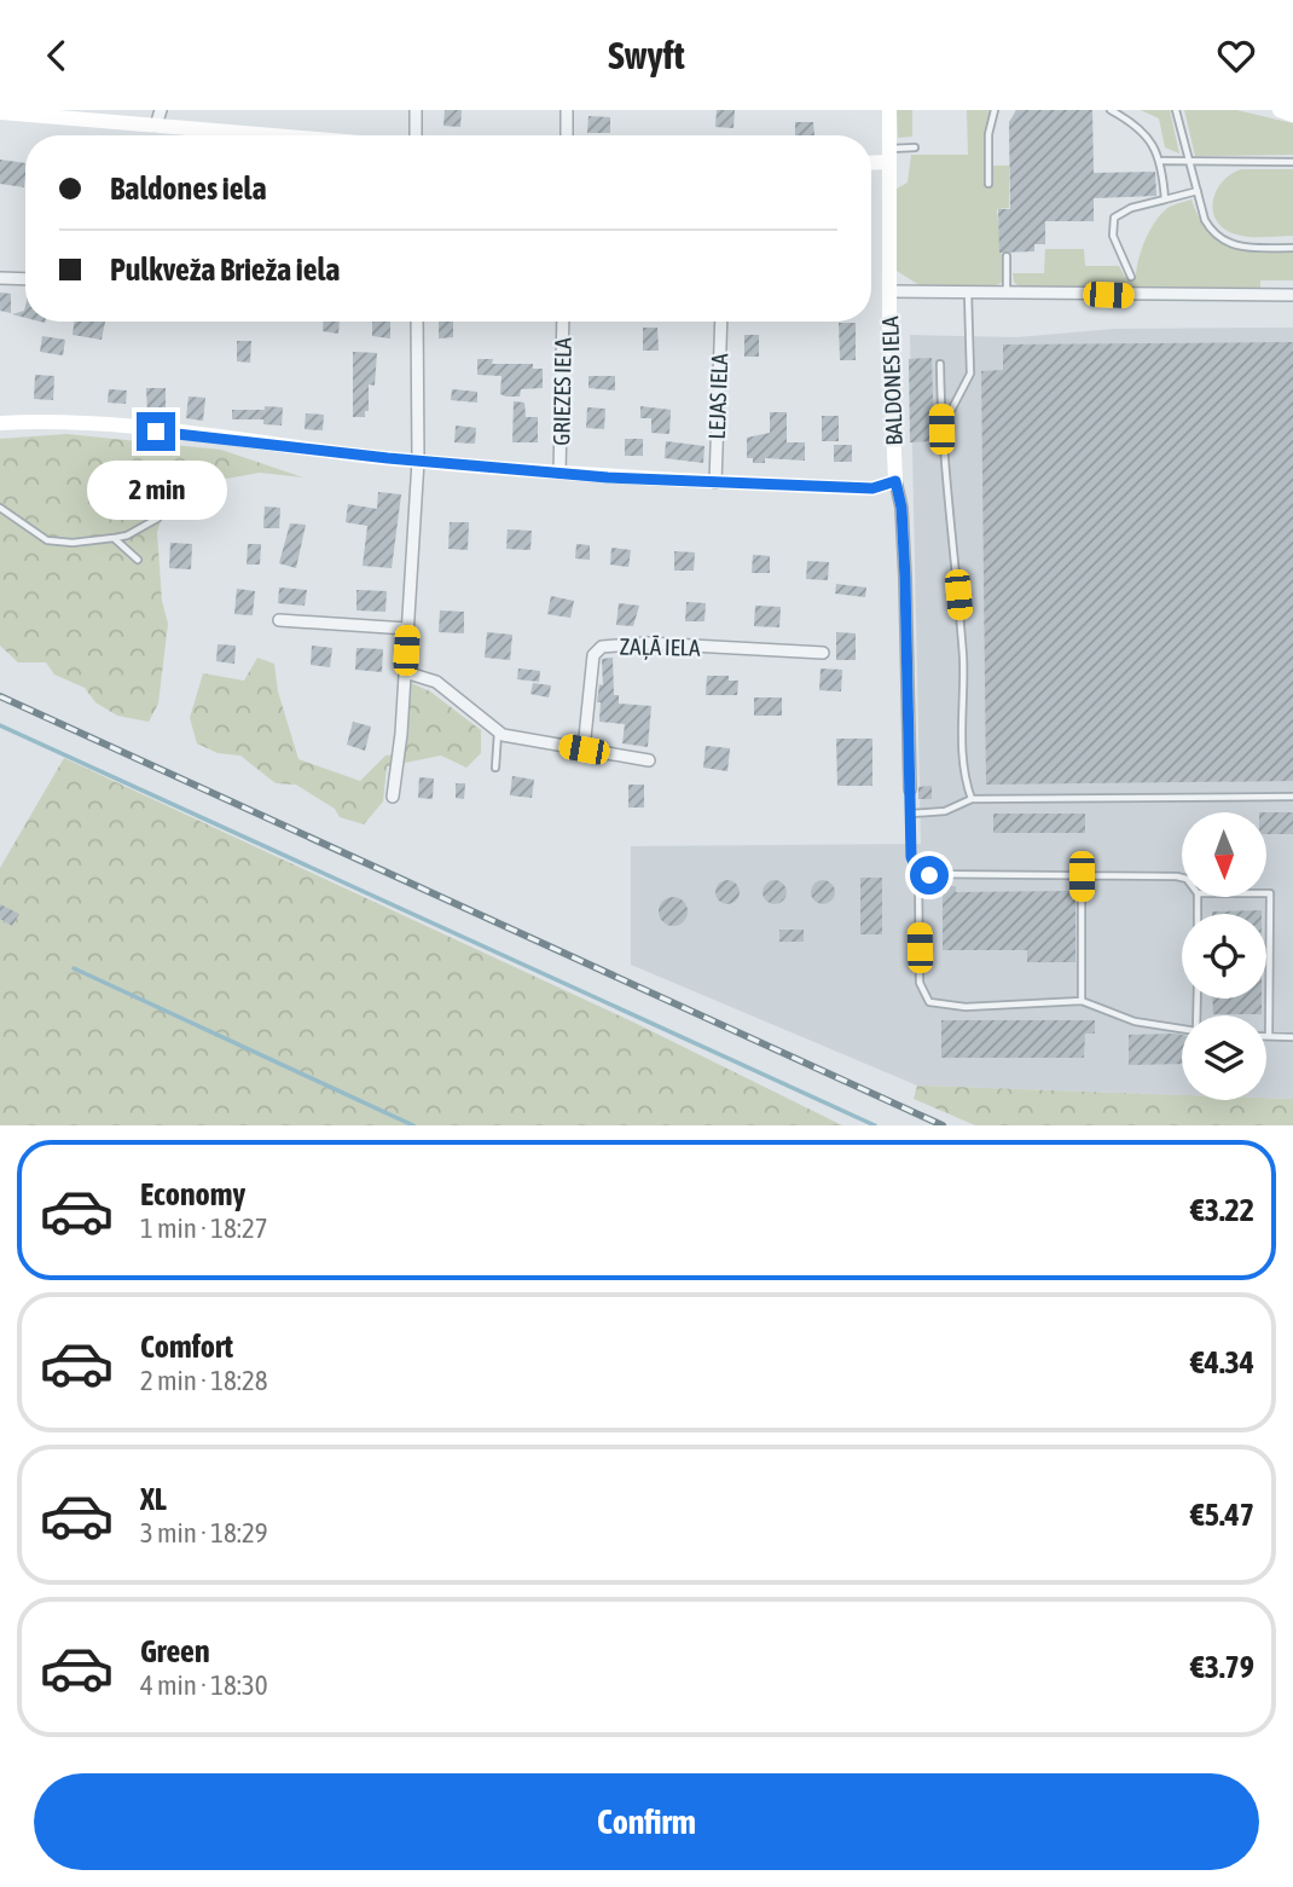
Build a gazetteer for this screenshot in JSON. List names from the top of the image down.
{
  "streets": {
    "street": [
      "BALDONES IELA",
      "GRIEZES IELA",
      "LEJAS IELA",
      "ZAĻĀ IELA"
    ]
  },
  "north": "bottom",
  "page": {
    "header": "Swyft",
    "banner": ["Baldones iela", "Pulkveža Brieža iela"],
    "bubble": "2 min",
    "list": [
      {
        "name": "Economy",
        "note": "1 min · 18:27",
        "value": "€3.22"
      },
      {
        "name": "Comfort",
        "note": "2 min · 18:28",
        "value": "€4.34"
      },
      {
        "name": "XL",
        "note": "3 min · 18:29",
        "value": "€5.47"
      },
      {
        "name": "Green",
        "note": "4 min · 18:30",
        "value": "€3.79"
      }
    ],
    "buttons": "Confirm"
  }
}
